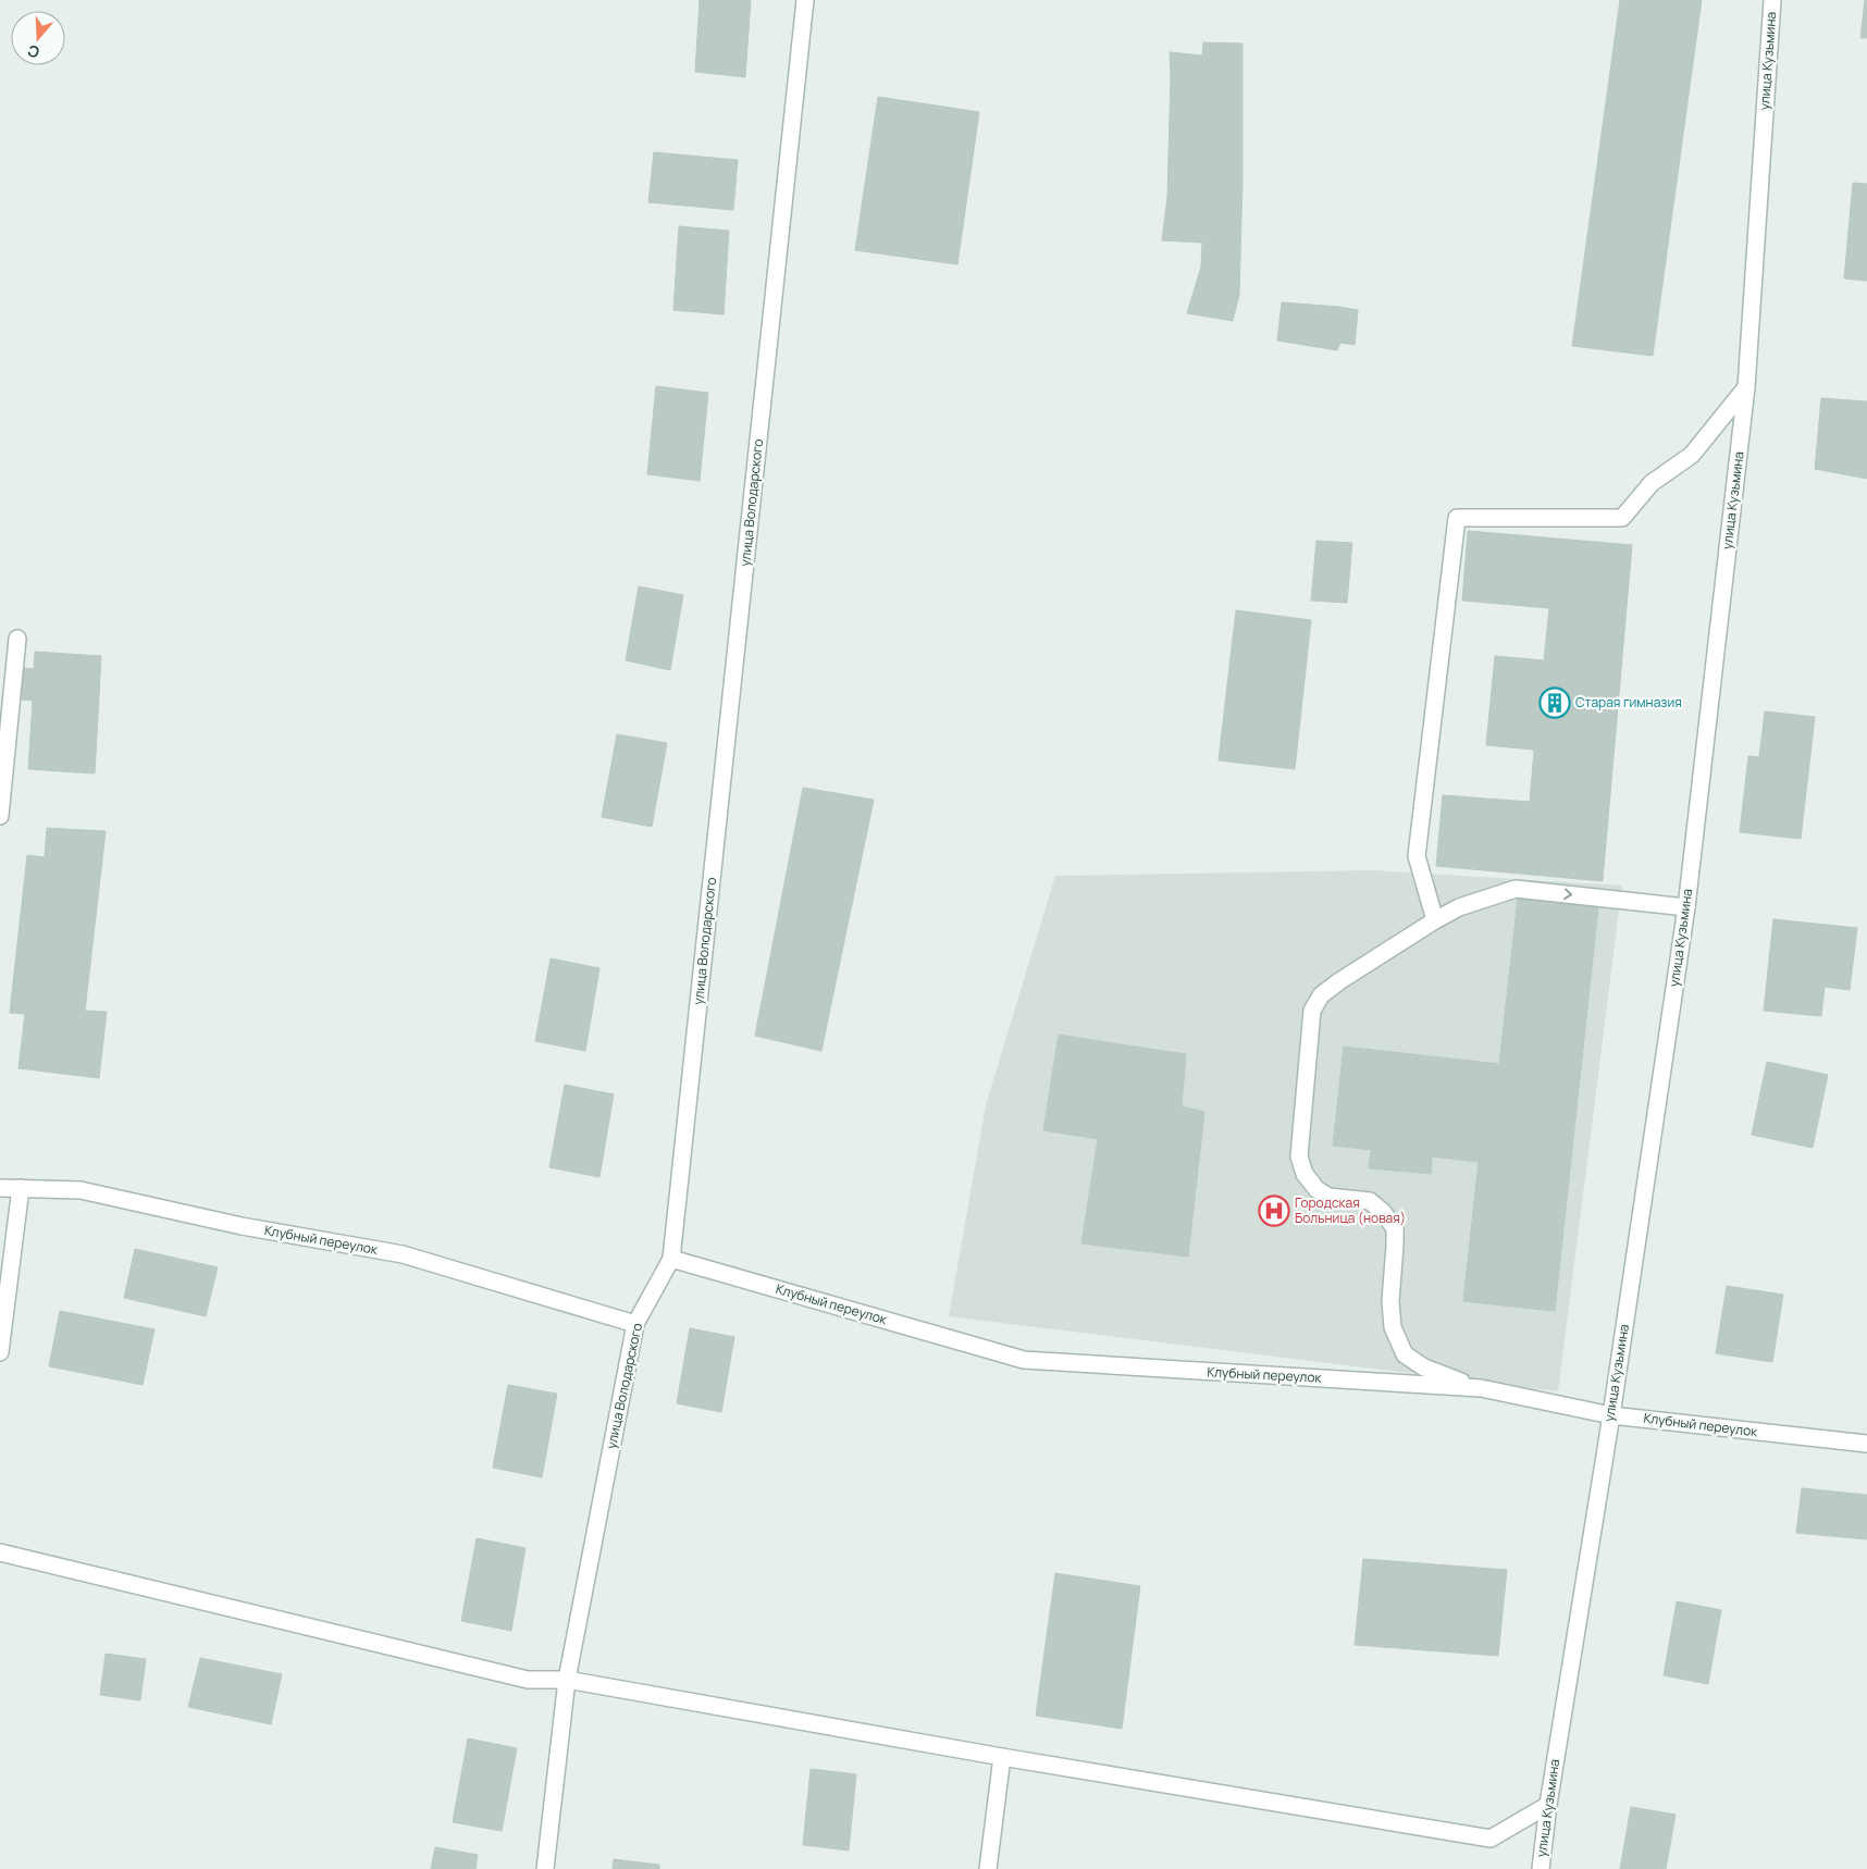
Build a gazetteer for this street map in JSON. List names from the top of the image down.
{
  "streets": {
    "street": ["улица Кузьмина", "улица Володарского", "Клубный переулок"]
  },
  "crossings": [
    ["улица Кузьмина", "Клубный переулок"],
    ["улица Володарского", "Клубный переулок"]
  ],
  "places": {
    "building": ["Старая гимназия"],
    "hospital": ["Городская Больница (новая)"]
  },
  "north": "bottom"
}
